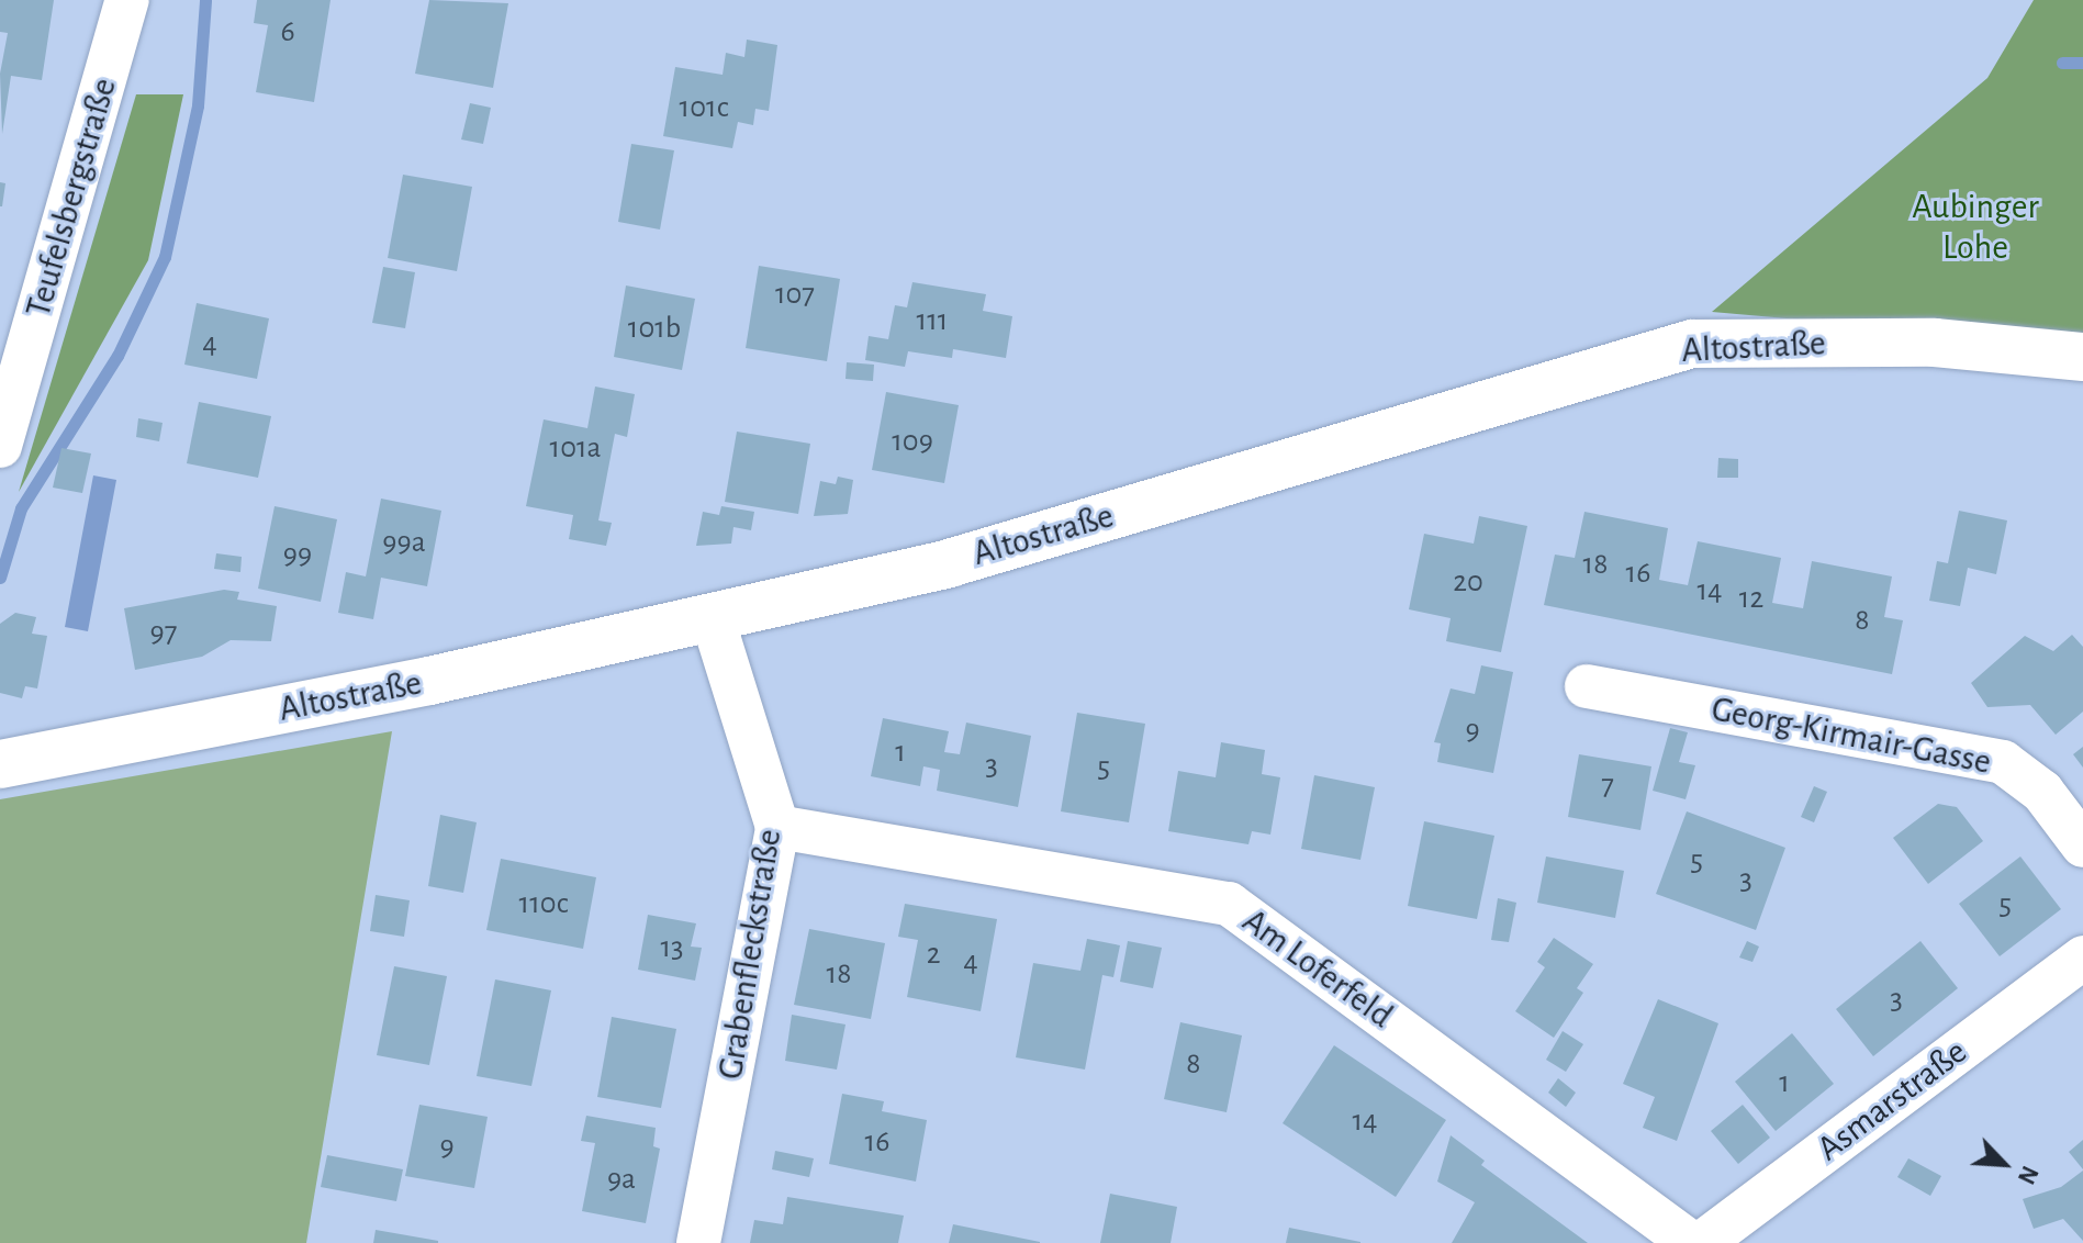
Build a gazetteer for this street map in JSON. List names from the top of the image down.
{
  "streets": {
    "main road": ["Altostraße"],
    "street": [
      "Teufelsbergstraße",
      "Georg-Kirmair-Gasse",
      "Grabenfleckstraße",
      "Am Loferfeld",
      "Asmarstraße"
    ]
  },
  "crossings": [
    ["Altostraße", "Grabenfleckstraße"],
    ["Grabenfleckstraße", "Am Loferfeld"]
  ],
  "parks": ["Aubinger Lohe"],
  "house_numbers": [
    "6",
    "101c",
    "107",
    "111",
    "101b",
    "4",
    "109",
    "101a",
    "99a",
    "99",
    "18",
    "16",
    "20",
    "14",
    "12",
    "8",
    "97",
    "9",
    "1",
    "3",
    "5",
    "7",
    "5",
    "3",
    "110c",
    "5",
    "13",
    "2",
    "4",
    "18",
    "3",
    "8",
    "1",
    "14",
    "16",
    "9",
    "9a"
  ],
  "north": "bottom right"
}
